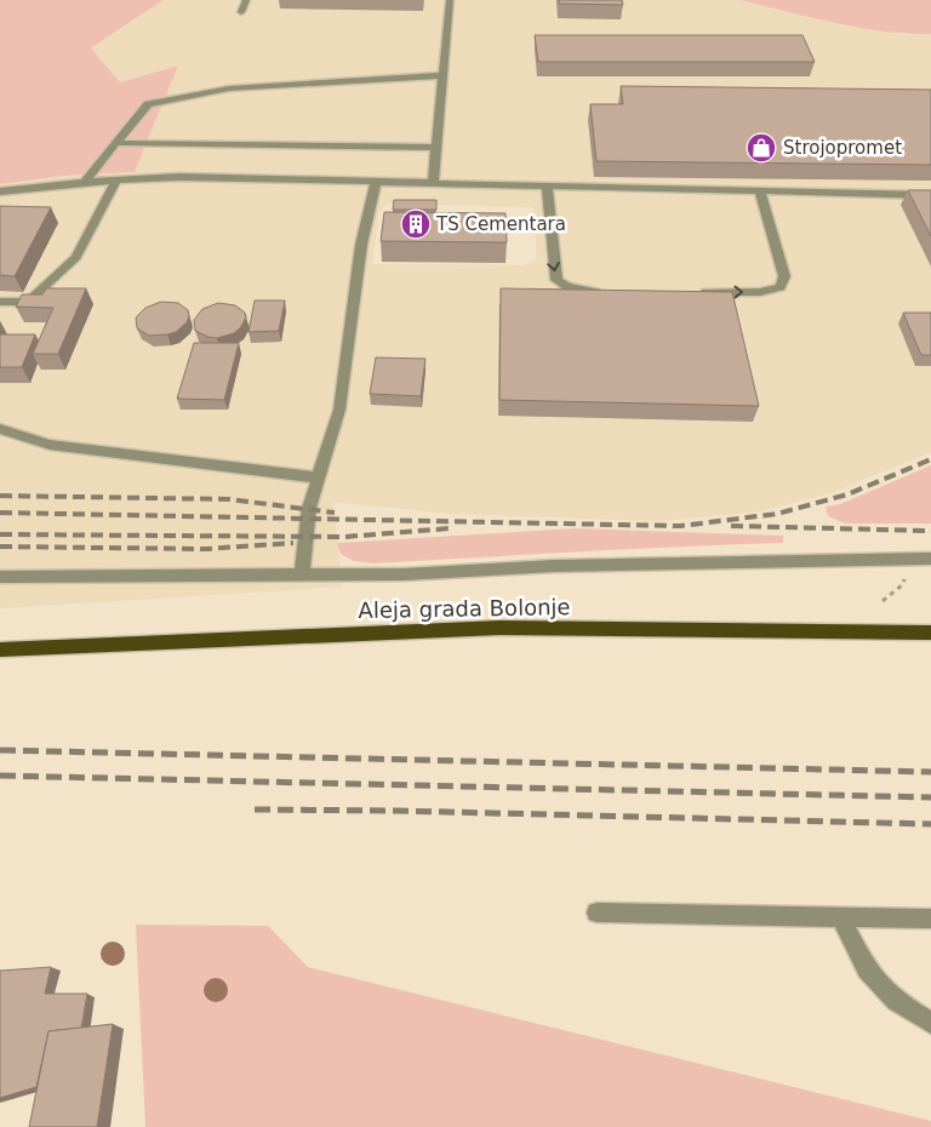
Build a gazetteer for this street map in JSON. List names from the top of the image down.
{
  "streets": {
    "main road": ["Aleja grada Bolonje"]
  },
  "places": {
    "shop": ["Strojopromet"],
    "building": ["TS Cementara"]
  }
}
